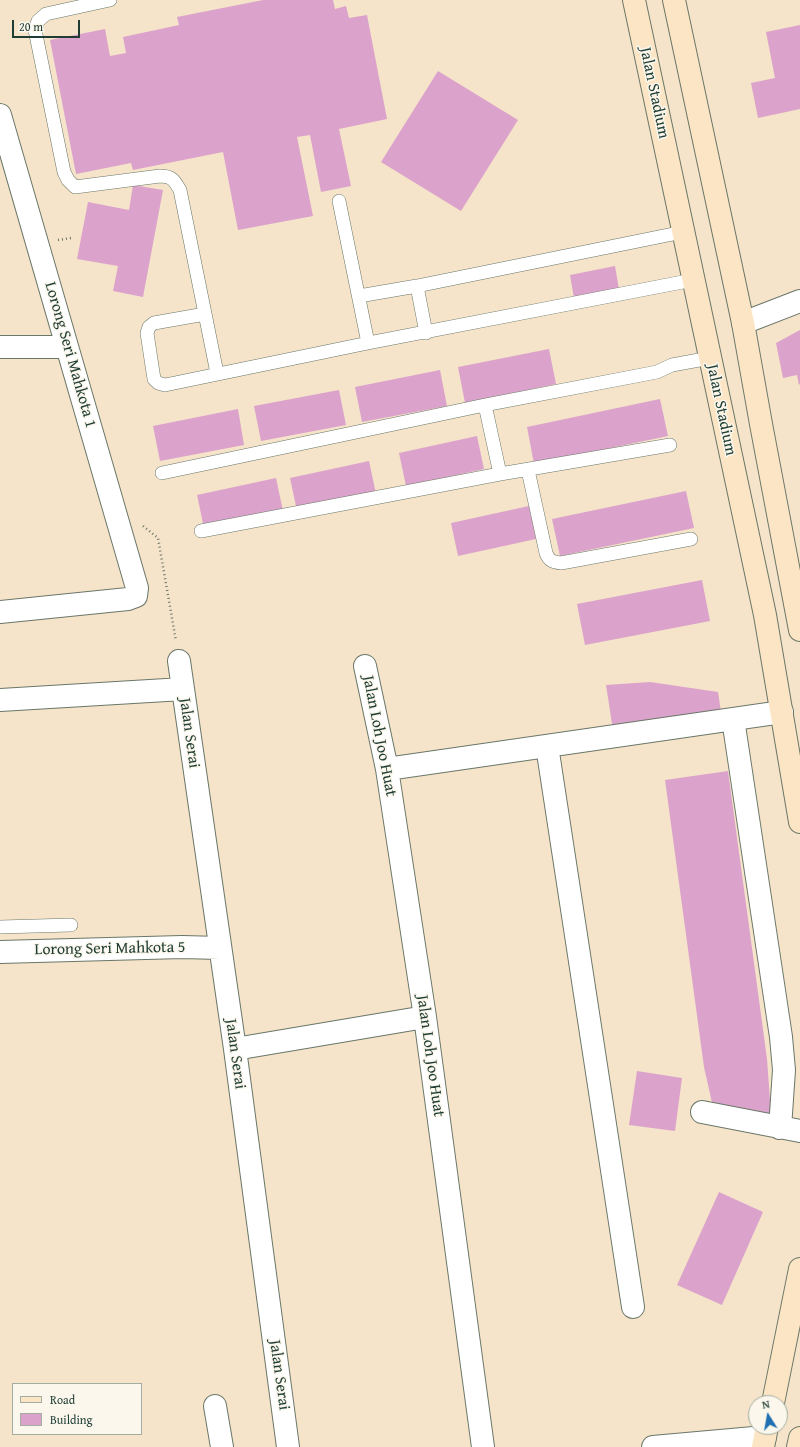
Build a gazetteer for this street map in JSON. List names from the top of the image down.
{
  "streets": {
    "main road": ["Jalan Stadium"],
    "street": [
      "Lorong Seri Mahkota 1",
      "Jalan Serai",
      "Jalan Loh Joo Huat",
      "Lorong Seri Mahkota 5"
    ]
  },
  "crossings": [
    ["Jalan Serai", "Lorong Seri Mahkota 5"]
  ],
  "legend": ["Road", "Building"],
  "scale_bar": "20 m",
  "north": "top"
}
